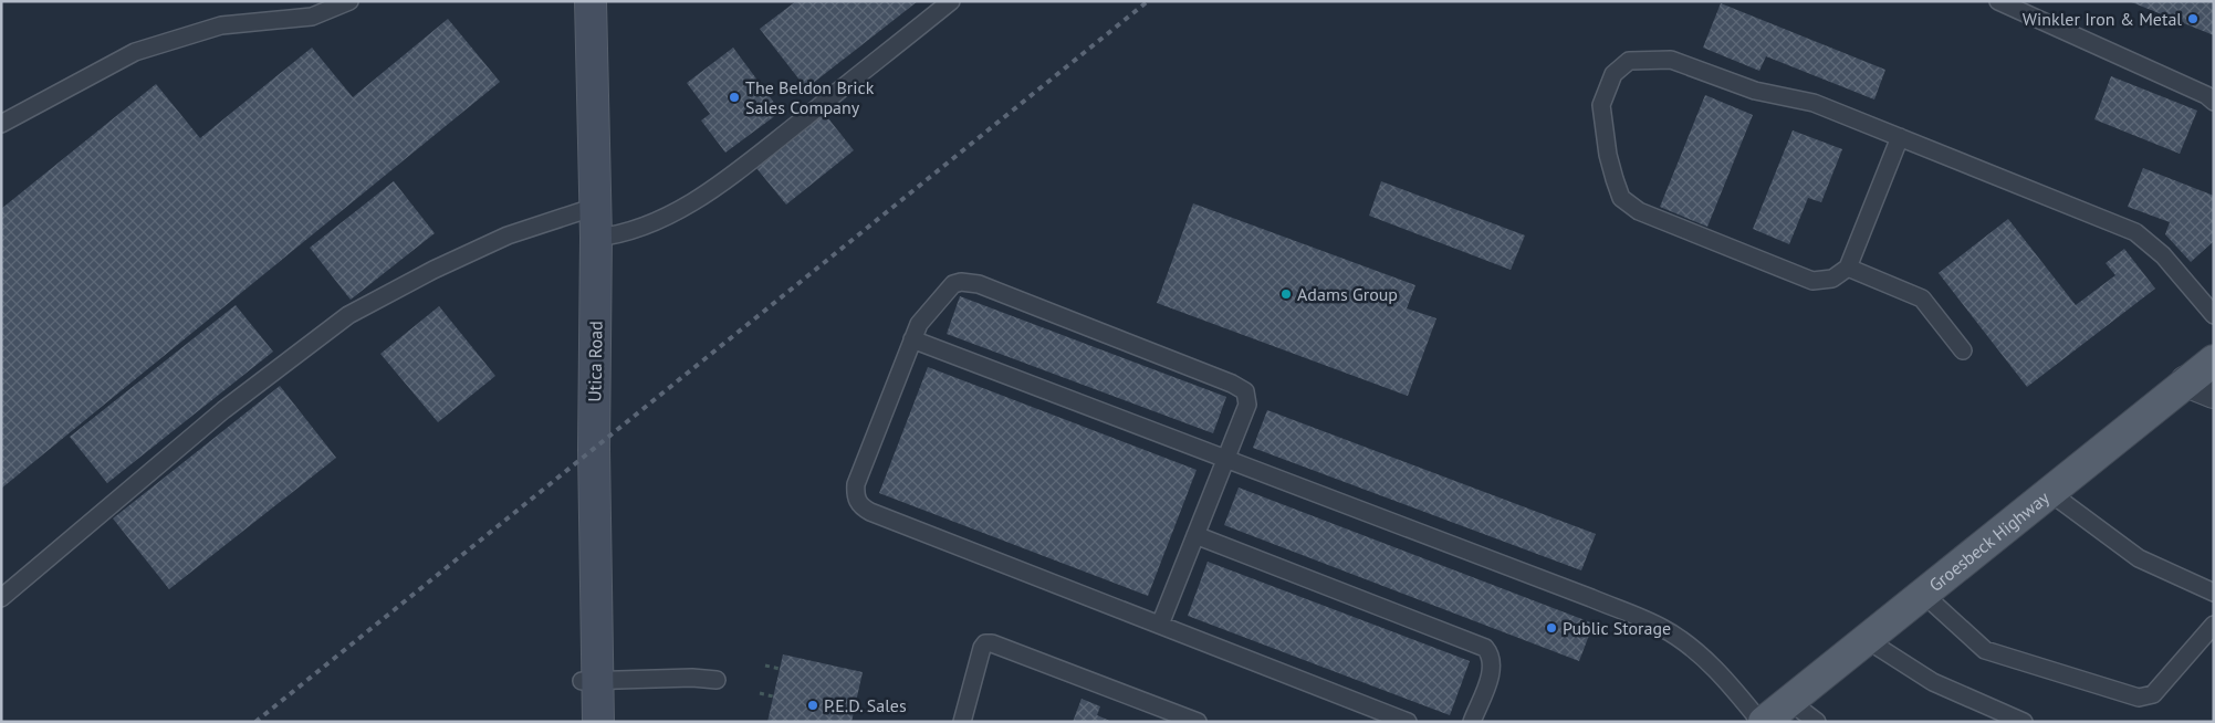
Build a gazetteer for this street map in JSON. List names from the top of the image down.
{
  "streets": {
    "main road": ["Utica Road", "Groesbeck Highway"]
  },
  "places": [
    "Winkler Iron & Metal",
    "The Beldon Brick Sales Company",
    "Adams Group",
    "Public Storage",
    "P.E.D. Sales"
  ]
}
